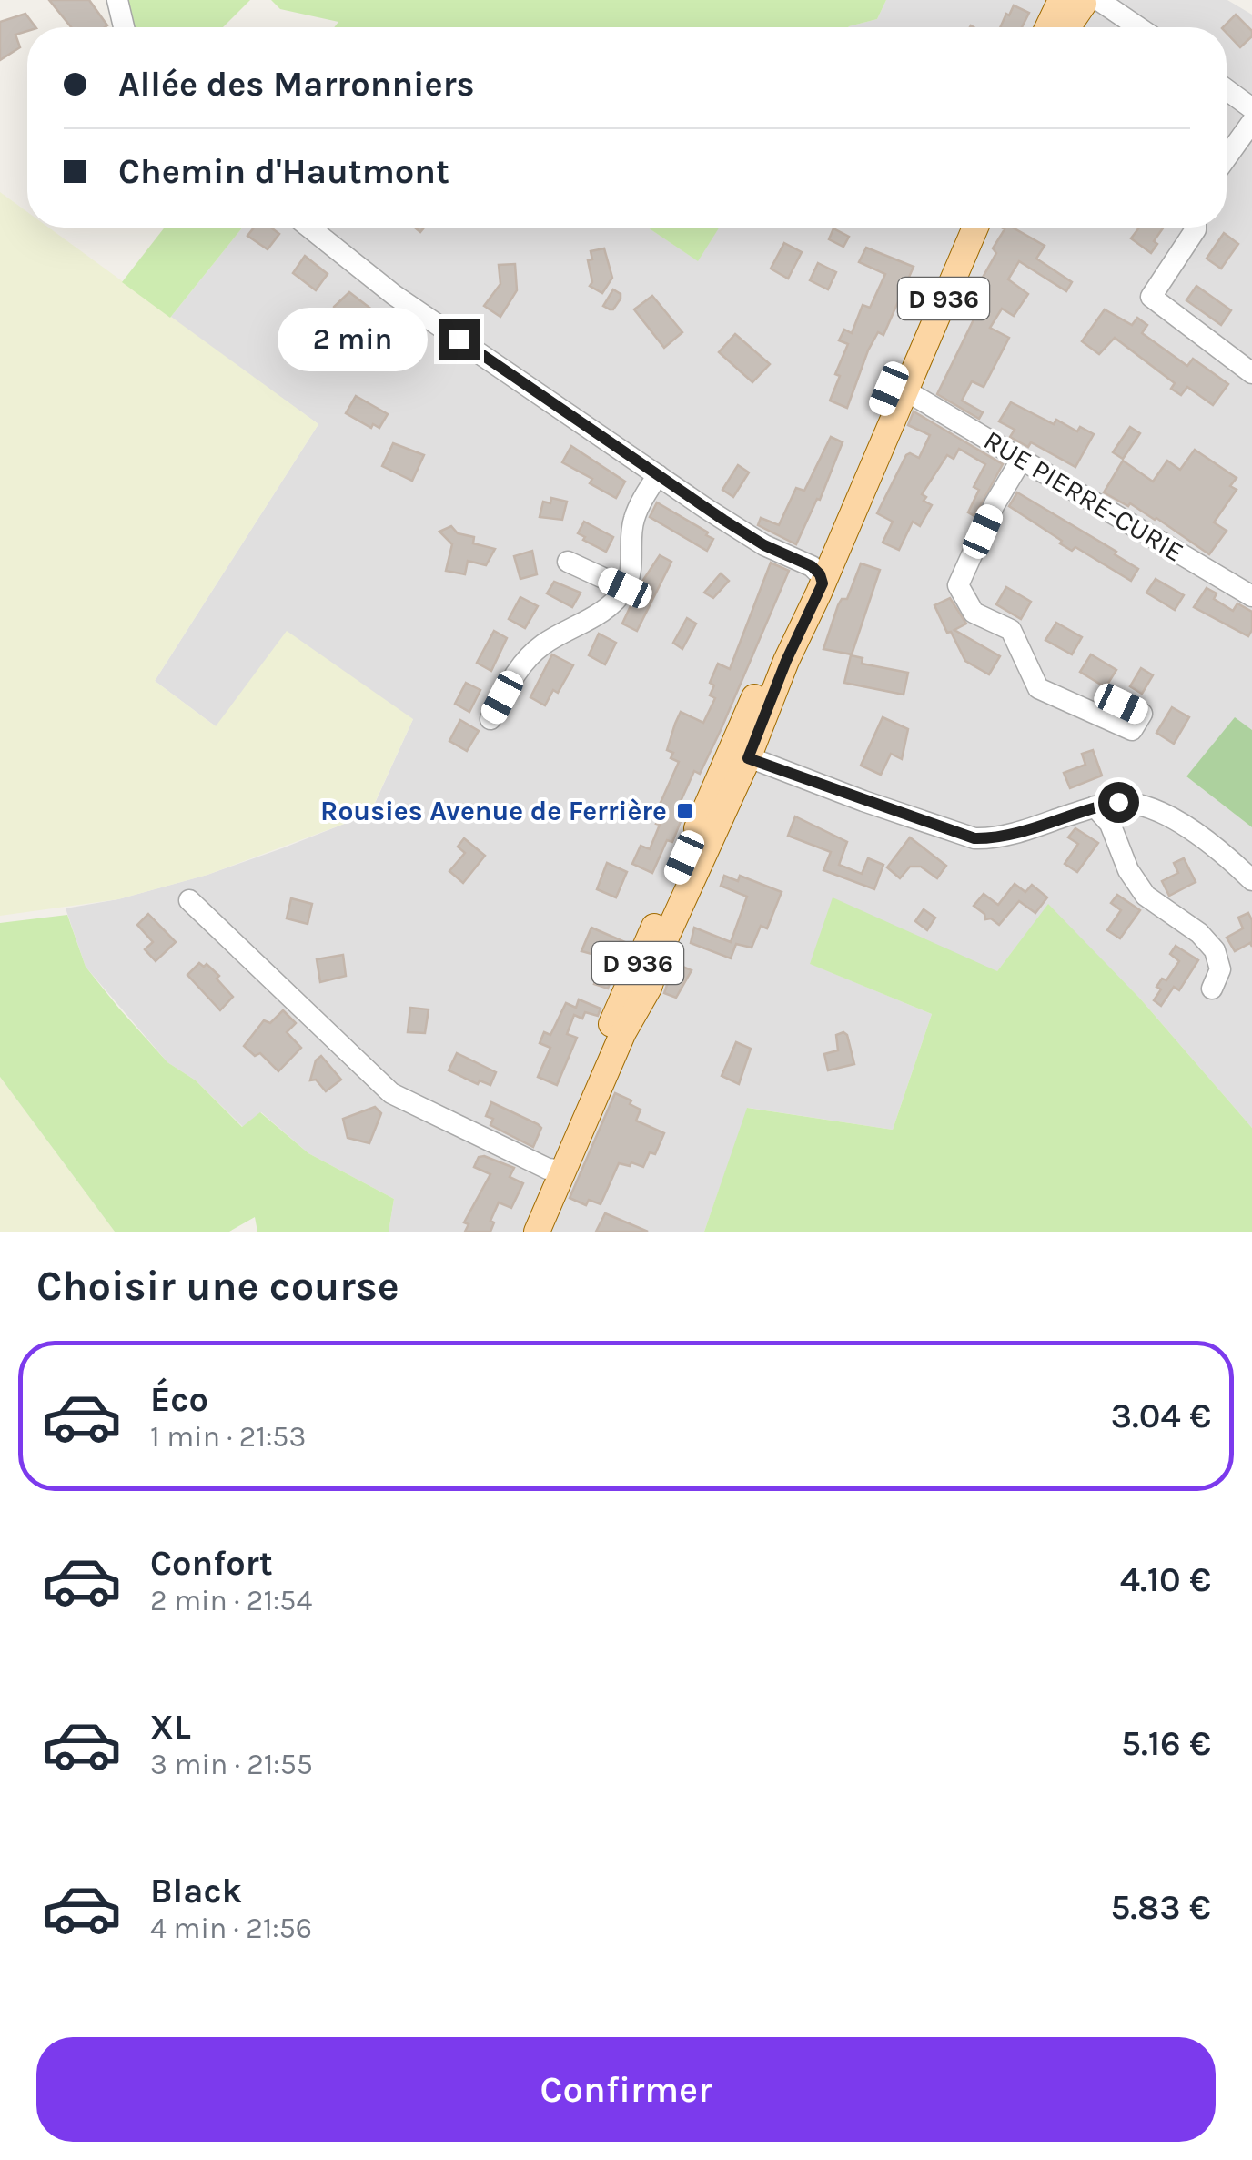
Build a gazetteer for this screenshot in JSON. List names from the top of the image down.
{
  "streets": {
    "main road": ["D 936"],
    "street": ["RUE PIERRE-CURIE"]
  },
  "crossings": [
    ["D 936", "RUE PIERRE-CURIE"]
  ],
  "places": {
    "transit": ["Rousies Avenue de Ferrière"]
  },
  "page": {
    "banner": ["Allée des Marronniers", "Chemin d'Hautmont"],
    "bubble": "2 min",
    "heading": "Choisir une course",
    "list": [
      {
        "name": "Éco",
        "note": "1 min · 21:53",
        "value": "3.04 €"
      },
      {
        "name": "Confort",
        "note": "2 min · 21:54",
        "value": "4.10 €"
      },
      {
        "name": "XL",
        "note": "3 min · 21:55",
        "value": "5.16 €"
      },
      {
        "name": "Black",
        "note": "4 min · 21:56",
        "value": "5.83 €"
      }
    ],
    "buttons": "Confirmer"
  }
}
